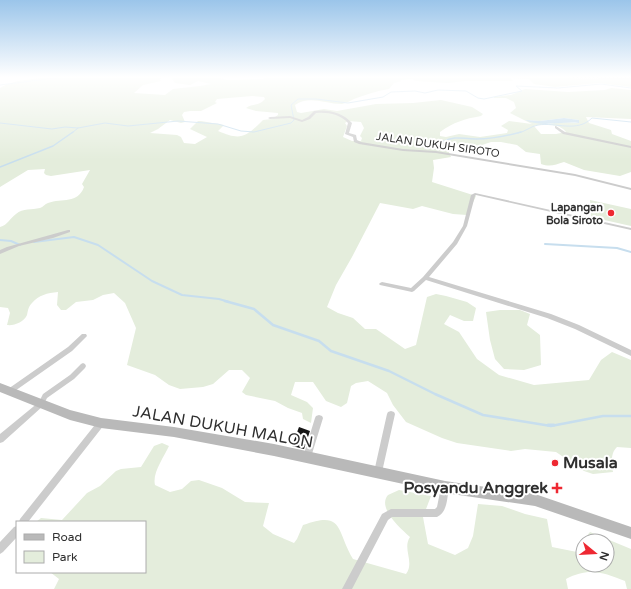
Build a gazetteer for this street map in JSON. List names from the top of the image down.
{
  "streets": {
    "street": ["JALAN DUKUH SIROTO", "JALAN DUKUH MALON"]
  },
  "places": {
    "other": ["Lapangan Bola Siroto", "Musala"],
    "health": ["Posyandu Anggrek"]
  },
  "legend": ["Road", "Park"],
  "north": "right"
}
